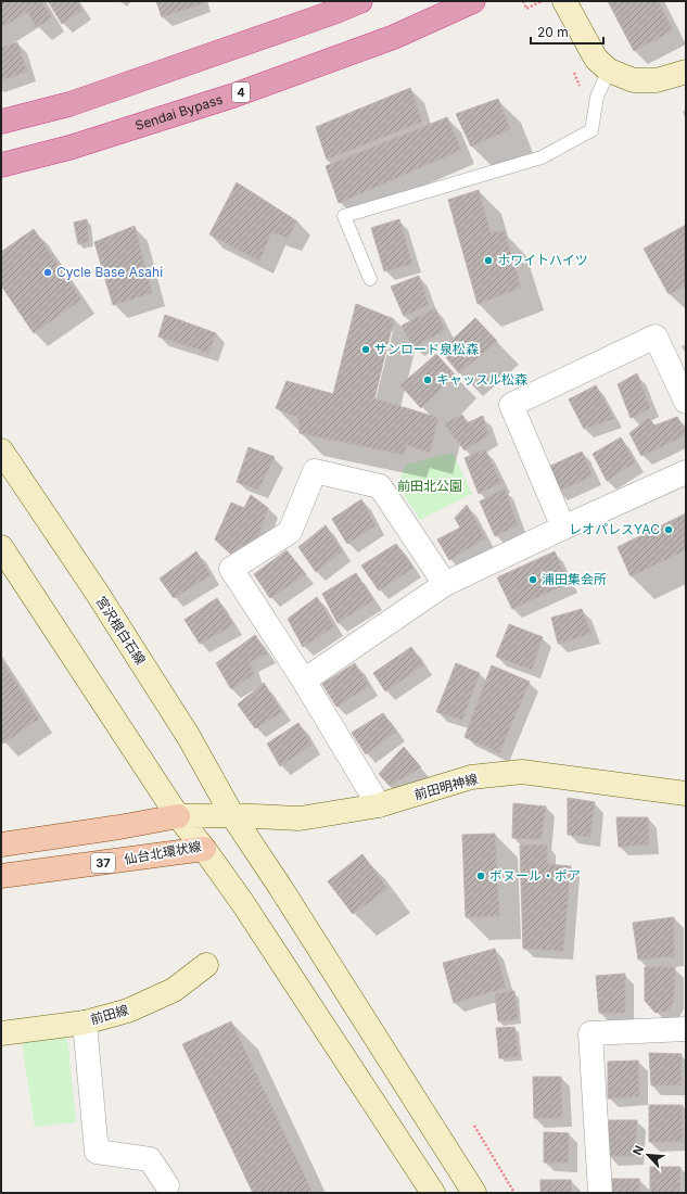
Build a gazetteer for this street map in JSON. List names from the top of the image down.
{
  "streets": {
    "highway": ["4", "Sendai Bypass"],
    "main road": ["仙台北環状線", "37"],
    "street": ["宮沢根白石線", "前田明神線", "前田線"]
  },
  "crossings": [
    ["宮沢根白石線", "前田明神線"],
    ["宮沢根白石線", "仙台北環状線"],
    ["前田明神線", "仙台北環状線"]
  ],
  "parks": ["前田北公園"],
  "places": [
    "ホワイトハイツ",
    "Cycle Base Asahi",
    "サンロード泉松森",
    "キャッスル松森",
    "レオパレスYAC",
    "浦田集会所",
    "ボヌール・ポア"
  ],
  "scale_bar": "20 m",
  "north": "top left"
}
